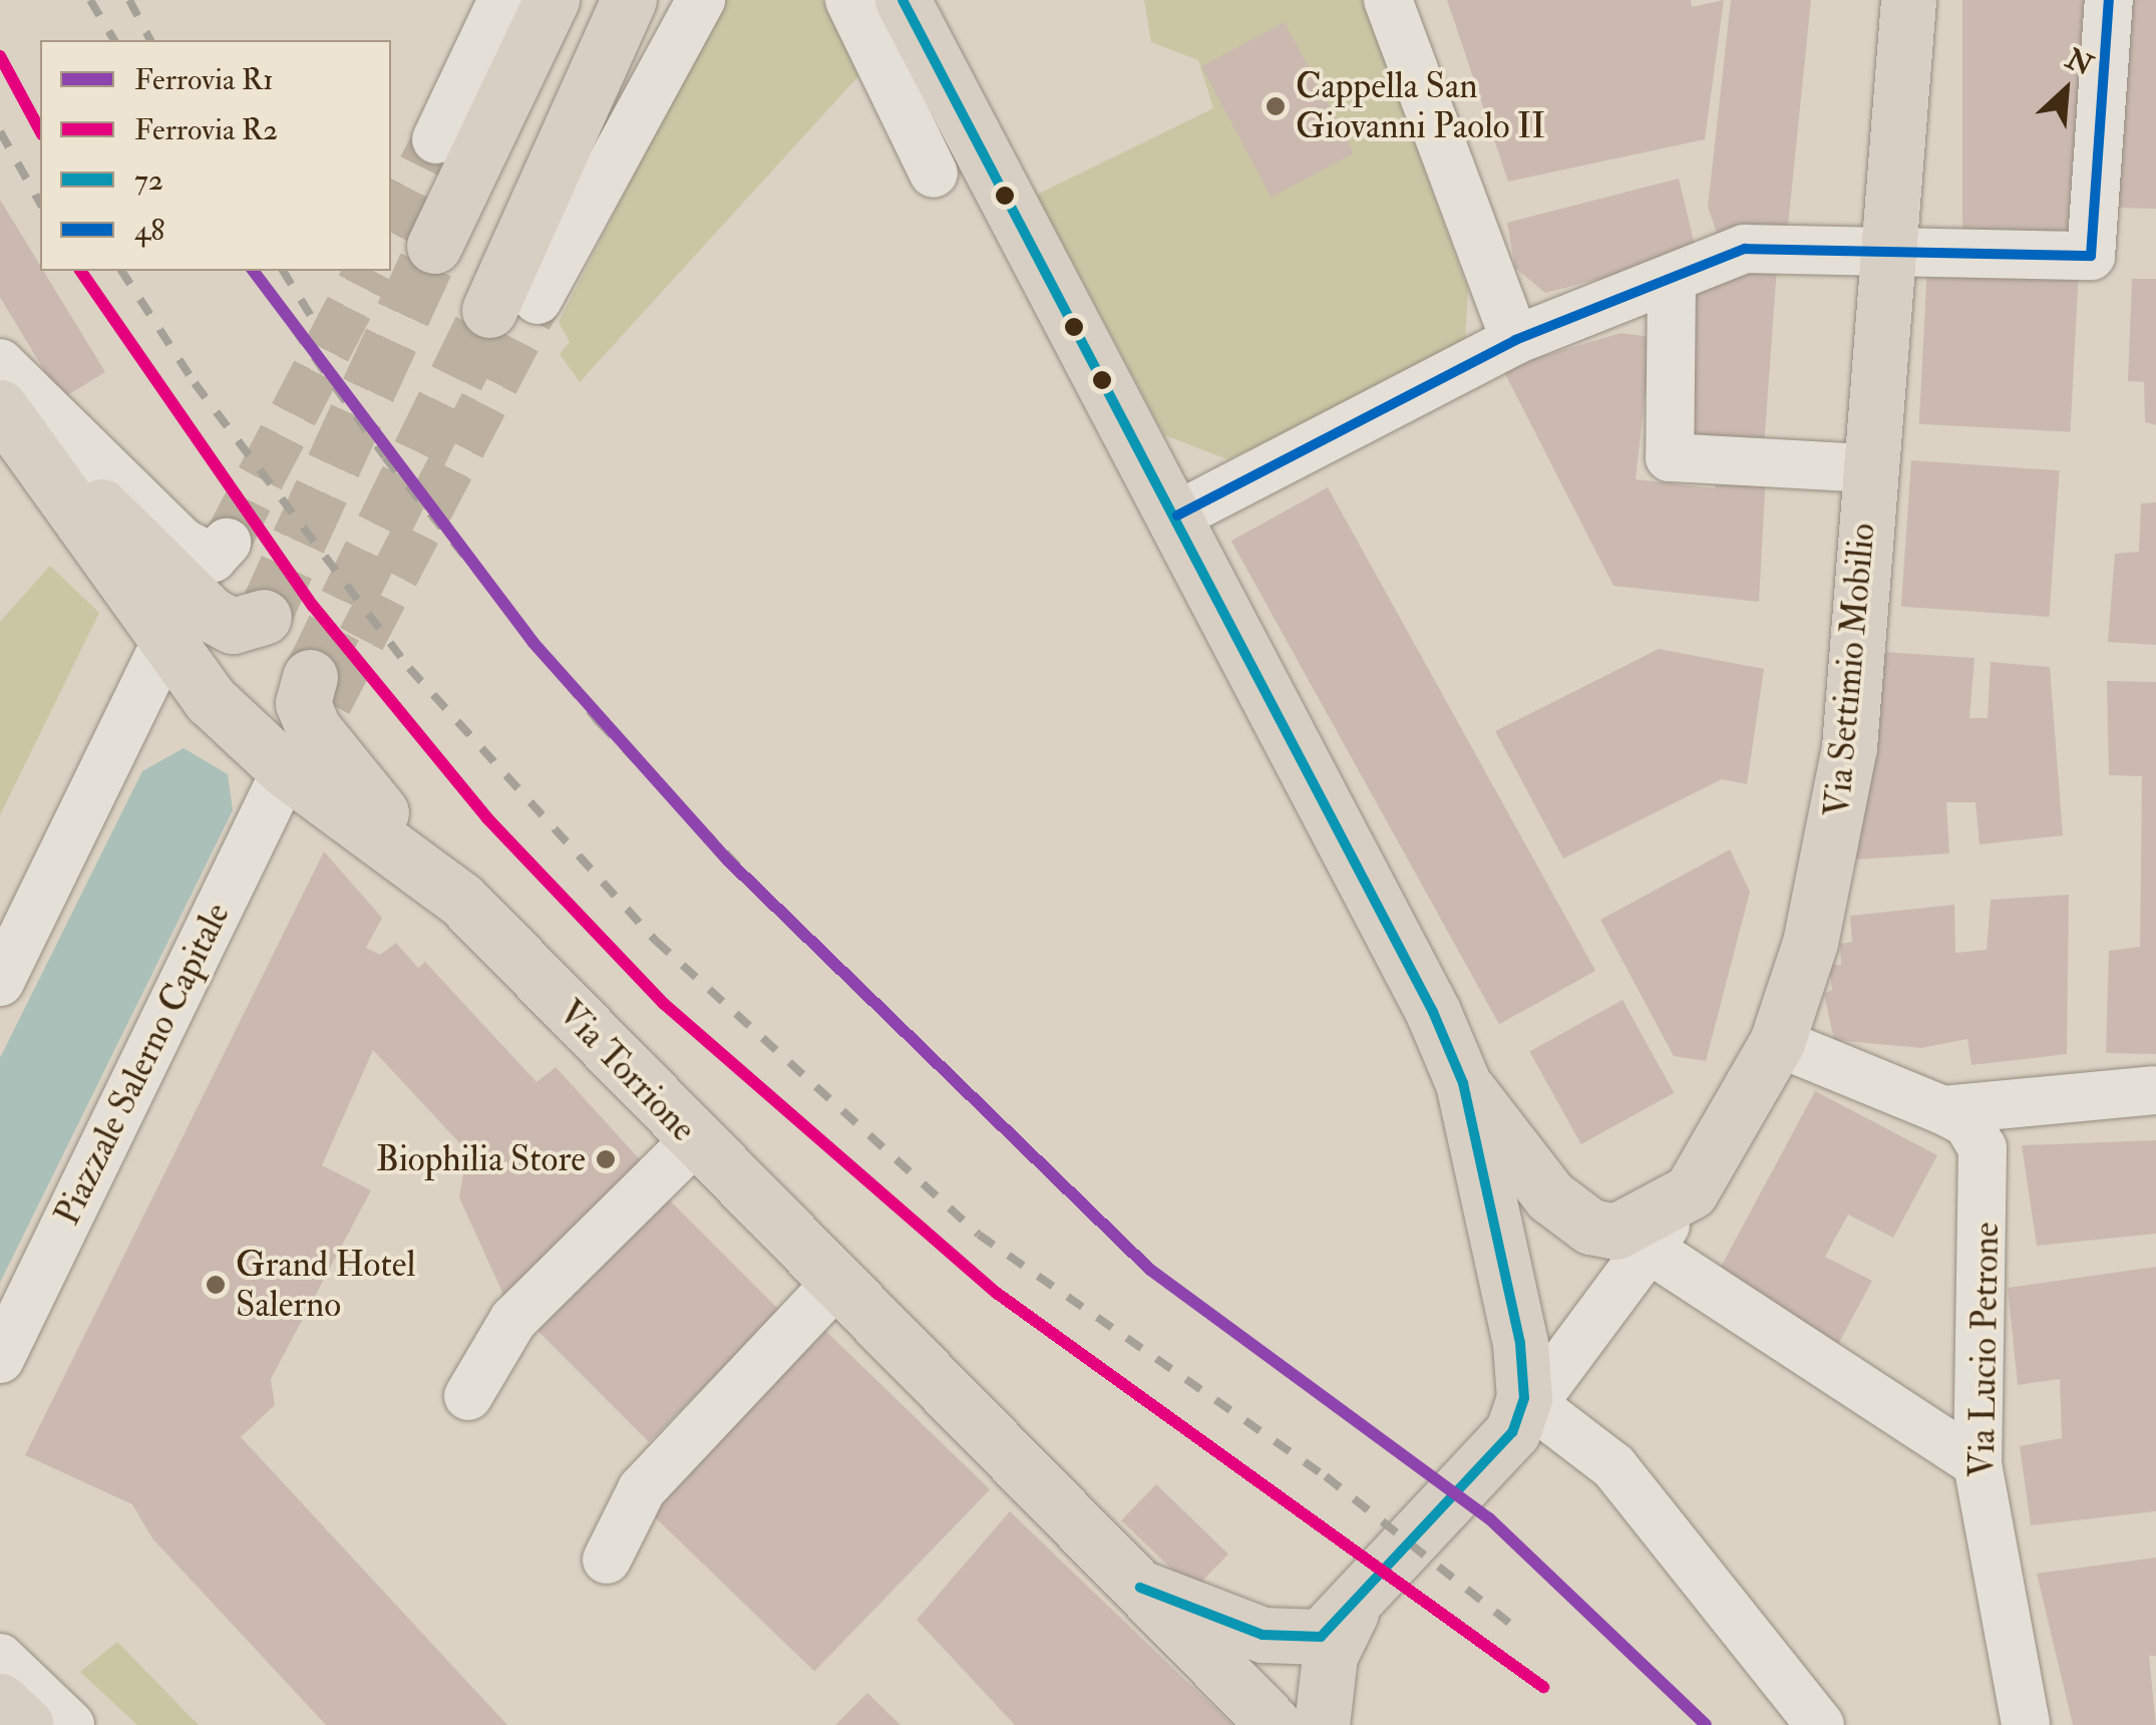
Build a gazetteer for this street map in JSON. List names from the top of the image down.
{
  "streets": {
    "main road": ["Via Settimio Mobilio", "Via Torrione"],
    "street": ["Piazzale Salerno Capitale", "Via Lucio Petrone"]
  },
  "crossings": [
    ["Via Settimio Mobilio", "Via Torrione"],
    ["Via Settimio Mobilio", "Via Lucio Petrone"],
    ["Piazzale Salerno Capitale", "Via Torrione"]
  ],
  "places": ["Cappella San Giovanni Paolo II", "Biophilia Store", "Grand Hotel Salerno"],
  "lines": [
    "transit line 72",
    "transit line 48",
    "rail line R2",
    "rail line R1"
  ],
  "legend": [
    "Ferrovia R1",
    "Ferrovia R2",
    "72",
    "48"
  ],
  "north": "top right"
}
